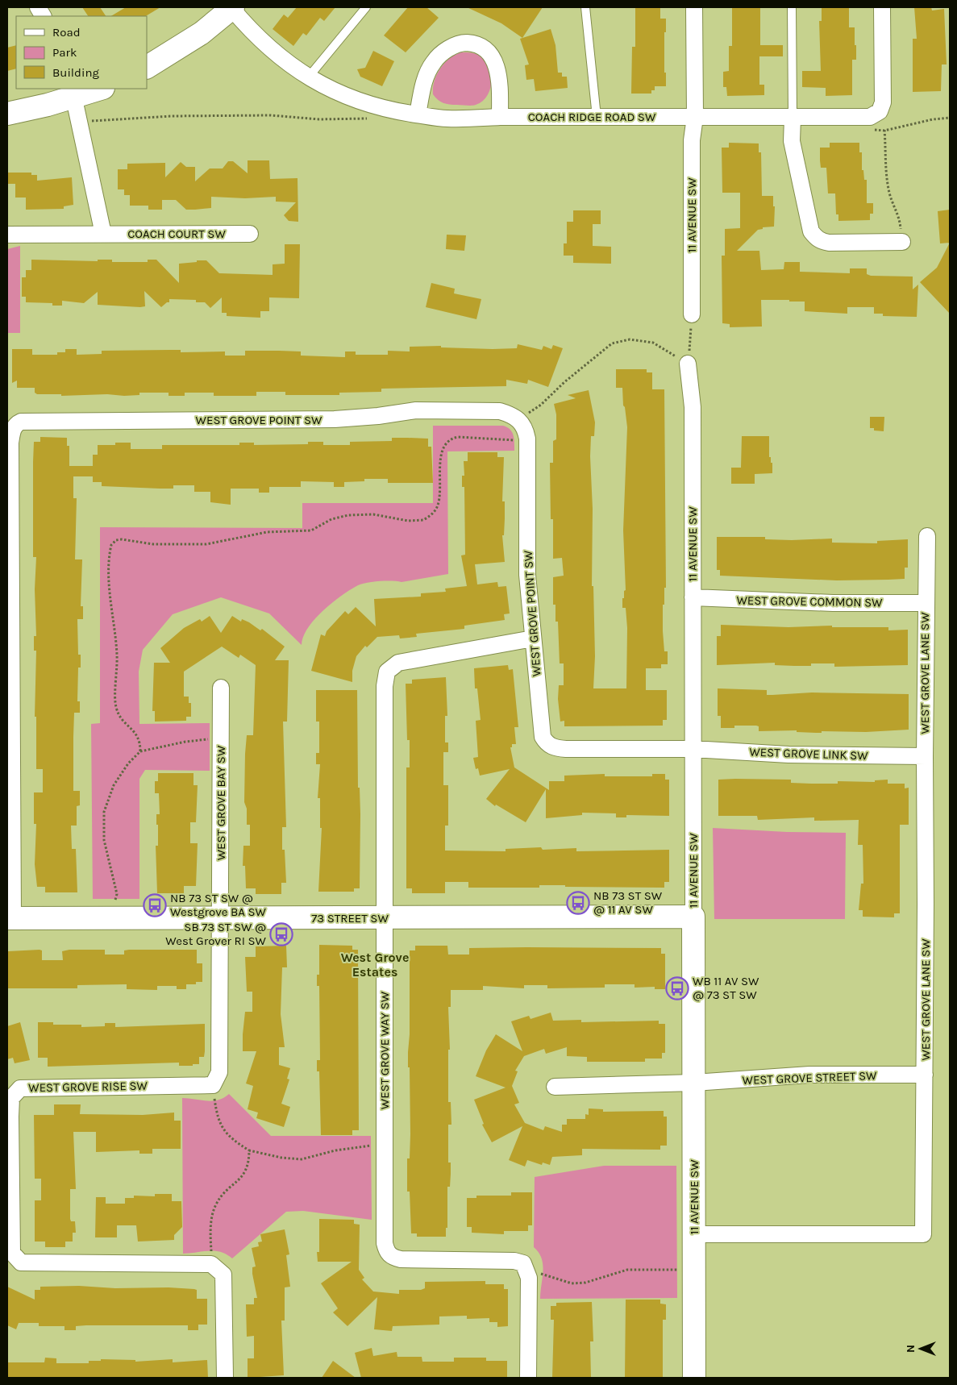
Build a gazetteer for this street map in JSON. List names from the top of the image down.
{
  "streets": {
    "street": [
      "COACH RIDGE ROAD SW",
      "11 AVENUE SW",
      "COACH COURT SW",
      "WEST GROVE POINT SW",
      "WEST GROVE COMMON SW",
      "WEST GROVE LANE SW",
      "WEST GROVE LINK SW",
      "WEST GROVE BAY SW",
      "73 STREET SW",
      "WEST GROVE WAY SW",
      "WEST GROVE STREET SW",
      "WEST GROVE RISE SW"
    ]
  },
  "crossings": [
    ["COACH RIDGE ROAD SW", "11 AVENUE SW"],
    ["11 AVENUE SW", "WEST GROVE POINT SW"],
    ["11 AVENUE SW", "WEST GROVE COMMON SW"],
    ["11 AVENUE SW", "WEST GROVE LANE SW"],
    ["11 AVENUE SW", "WEST GROVE LINK SW"],
    ["11 AVENUE SW", "73 STREET SW"],
    ["11 AVENUE SW", "WEST GROVE STREET SW"],
    ["WEST GROVE POINT SW", "WEST GROVE LINK SW"],
    ["WEST GROVE POINT SW", "73 STREET SW"],
    ["WEST GROVE POINT SW", "WEST GROVE WAY SW"],
    ["WEST GROVE COMMON SW", "WEST GROVE LANE SW"],
    ["WEST GROVE LANE SW", "WEST GROVE LINK SW"],
    ["WEST GROVE LANE SW", "WEST GROVE STREET SW"],
    ["WEST GROVE BAY SW", "73 STREET SW"],
    ["73 STREET SW", "WEST GROVE WAY SW"]
  ],
  "districts": ["West Grove Estates"],
  "places": {
    "bus stop": [
      "NB 73 ST SW @ 11 AV SW",
      "NB 73 ST SW @ Westgrove BA SW",
      "SB 73 ST SW @ West Grover RI SW",
      "WB 11 AV SW @ 73 ST SW"
    ]
  },
  "legend": ["Road", "Park", "Building"],
  "north": "left"
}
